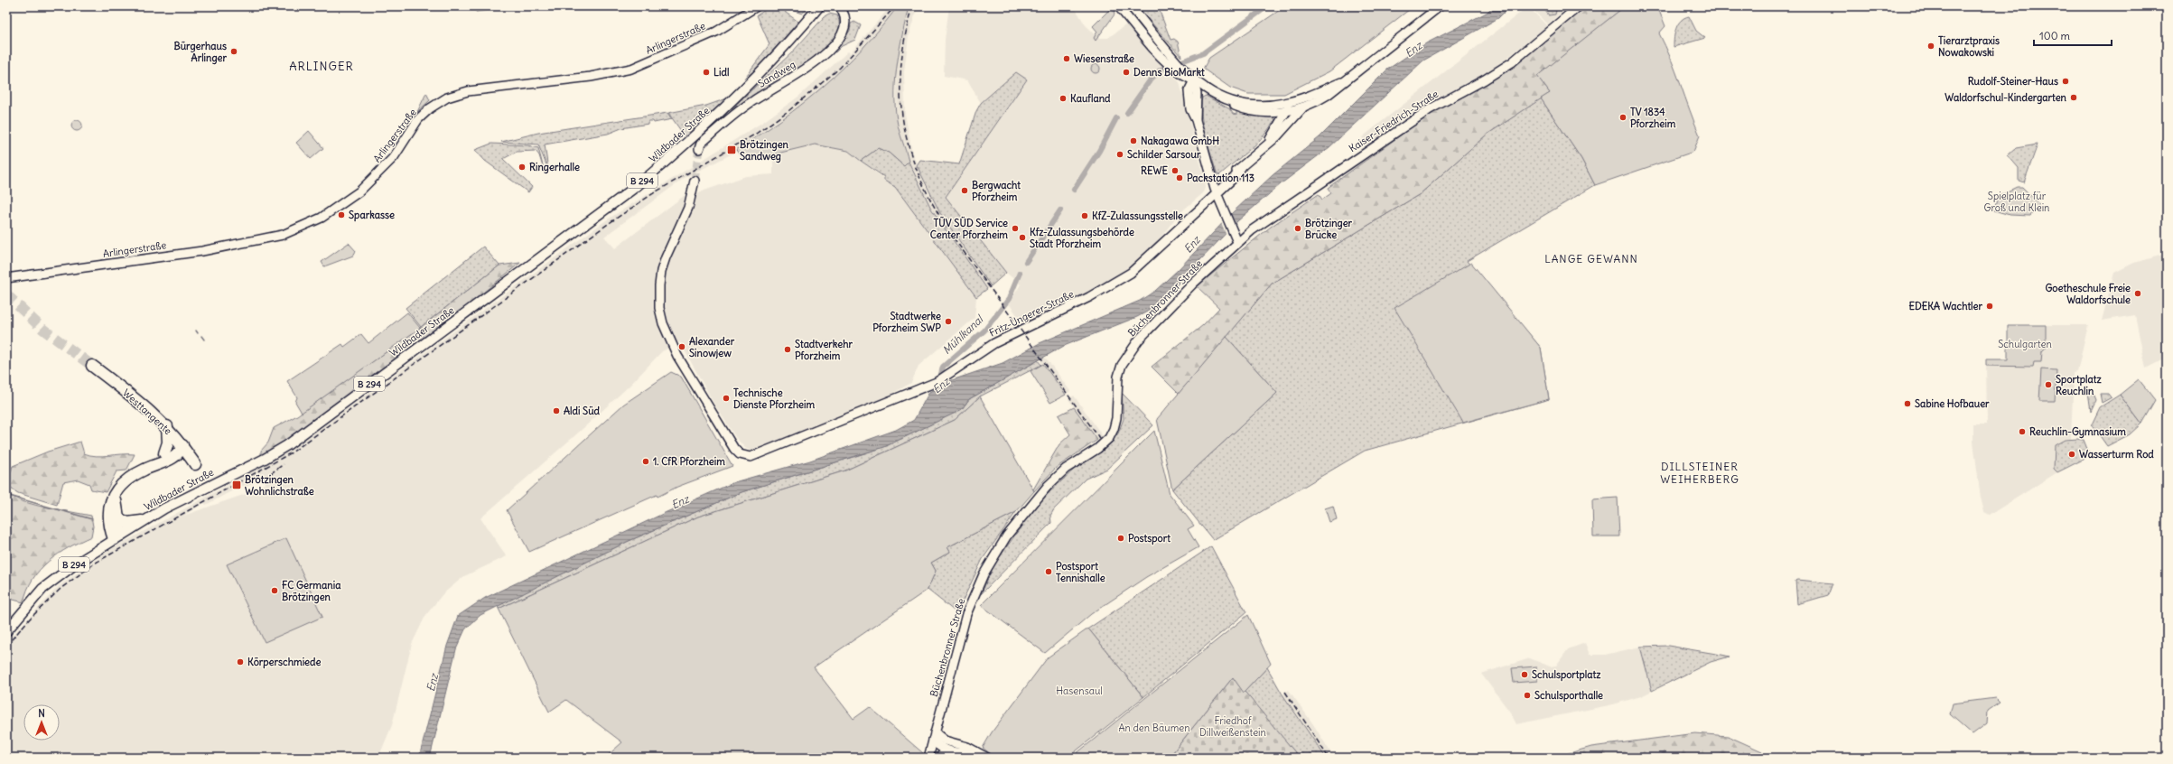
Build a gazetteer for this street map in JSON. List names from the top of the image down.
{
  "streets": {
    "highway": ["Westtangente"],
    "main road": [
      "Arlingerstraße",
      "Sandweg",
      "Kaiser-Friedrich-Straße",
      "Wildbader Straße",
      "B 294",
      "Büchenbronner Straße",
      "Fritz-Ungerer-Straße"
    ]
  },
  "crossings": [
    ["Kaiser-Friedrich-Straße", "Büchenbronner Straße"]
  ],
  "districts": ["ARLINGER", "LANGE GEWANN", "DILLSTEINER WEIHERBERG"],
  "water": ["Enz", "Mühlkanal"],
  "parks": [
    "Spielplatz für Groß und Klein",
    "Schulgarten",
    "Hasensaul",
    "Friedhof Dillweißenstein",
    "An den Bäumen"
  ],
  "places": {
    "other": [
      "Tierarztpraxis Nowakowski",
      "Bürgerhaus Arlinger",
      "Wiesenstraße",
      "Lidl",
      "Denns BioMarkt",
      "Rudolf-Steiner-Haus",
      "Waldorfschul-Kindergarten",
      "Kaufland",
      "TV 1834 Pforzheim",
      "Nakagawa GmbH",
      "Schilder Sarsour",
      "Ringerhalle",
      "REWE",
      "Packstation 113",
      "Bergwacht Pforzheim",
      "Sparkasse",
      "KfZ-Zulassungsstelle",
      "TÜV SÜD Service Center Pforzheim",
      "Brötzinger Brücke",
      "Kfz-Zulassungsbehörde Stadt Pforzheim",
      "Goetheschule Freie Waldorfschule",
      "EDEKA Wachtler",
      "Stadtwerke Pforzheim SWP",
      "Alexander Sinowjew",
      "Stadtverkehr Pforzheim",
      "Sportplatz Reuchlin",
      "Technische Dienste Pforzheim",
      "Sabine Hofbauer",
      "Aldi Süd",
      "Reuchlin-Gymnasium",
      "Wasserturm Rod",
      "1. CfR Pforzheim",
      "Postsport",
      "Postsport Tennishalle",
      "FC Germania Brötzingen",
      "Körperschmiede",
      "Schulsportplatz",
      "Schulsporthalle"
    ],
    "transit": ["Brötzingen Sandweg", "Brötzingen Wohnlichstraße"]
  },
  "scale_bar": "100 m",
  "north": "top"
}
